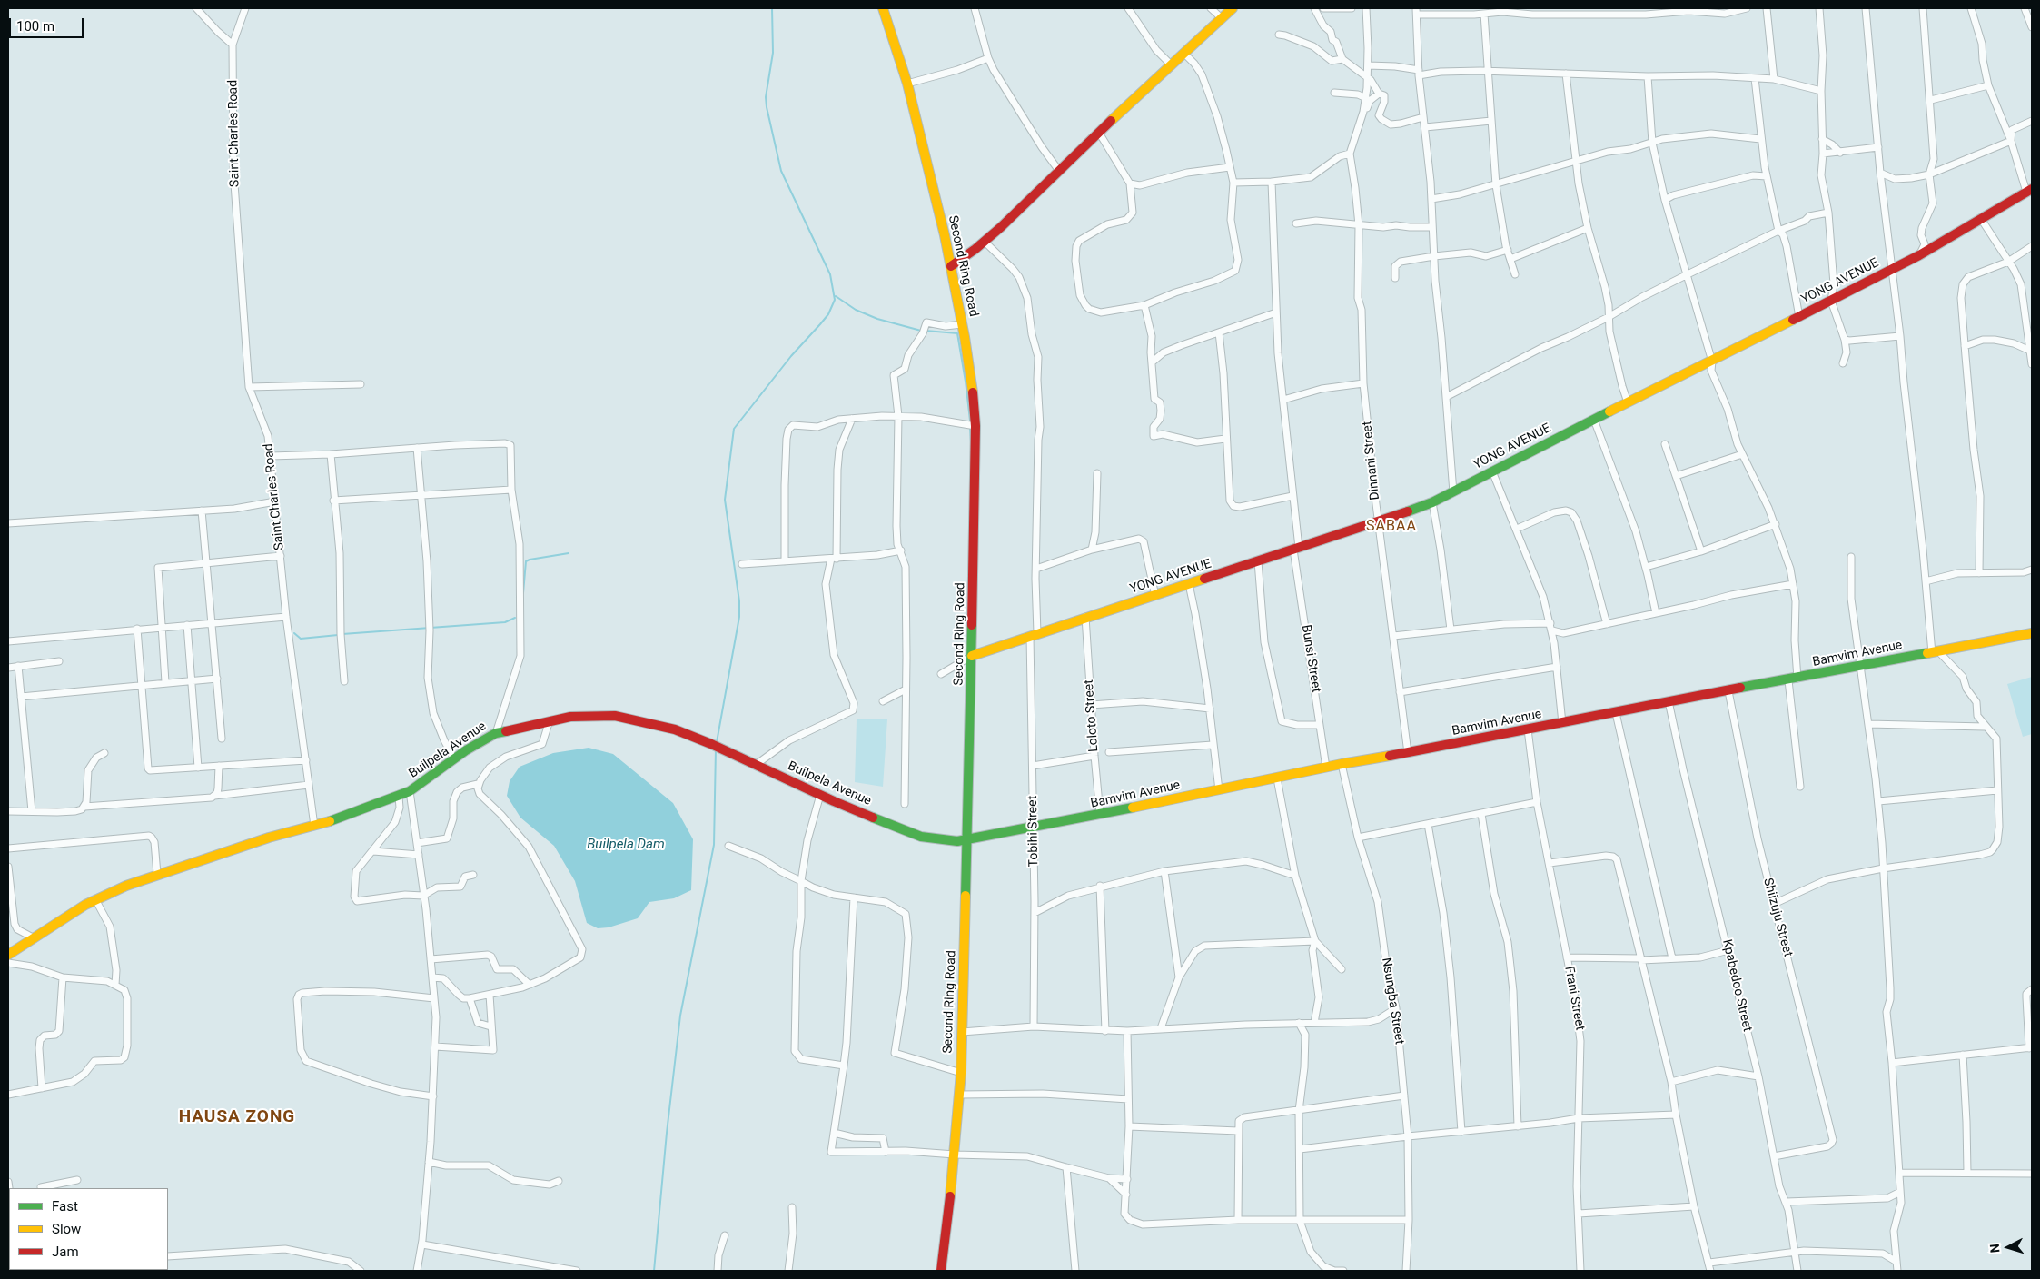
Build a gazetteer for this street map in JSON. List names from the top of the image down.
{
  "streets": {
    "street": [
      "Saint Charles Road",
      "Second Ring Road",
      "YONG AVENUE",
      "Dinnani Street",
      "Bamvim Avenue",
      "Bunsi Street",
      "Loloto Street",
      "Builpela Avenue",
      "Tobihi Street",
      "Shiizuju Street",
      "Kpabedoo Street",
      "Frani Street",
      "Nsungba Street"
    ]
  },
  "crossings": [
    ["Saint Charles Road", "Builpela Avenue"],
    ["Second Ring Road", "YONG AVENUE"],
    ["Second Ring Road", "Bamvim Avenue"],
    ["Second Ring Road", "Builpela Avenue"],
    ["YONG AVENUE", "Dinnani Street"],
    ["YONG AVENUE", "Bunsi Street"],
    ["YONG AVENUE", "Loloto Street"],
    ["YONG AVENUE", "Tobihi Street"],
    ["Dinnani Street", "Bamvim Avenue"],
    ["Bamvim Avenue", "Bunsi Street"],
    ["Bamvim Avenue", "Loloto Street"],
    ["Bamvim Avenue", "Builpela Avenue"],
    ["Bamvim Avenue", "Tobihi Street"],
    ["Bamvim Avenue", "Shiizuju Street"],
    ["Bamvim Avenue", "Kpabedoo Street"],
    ["Bamvim Avenue", "Frani Street"],
    ["Bamvim Avenue", "Nsungba Street"],
    ["Shiizuju Street", "Kpabedoo Street"]
  ],
  "districts": ["SABAA", "HAUSA ZONG"],
  "water": ["Builpela Dam"],
  "legend": ["Fast", "Slow", "Jam"],
  "scale_bar": "100 m",
  "north": "left"
}
